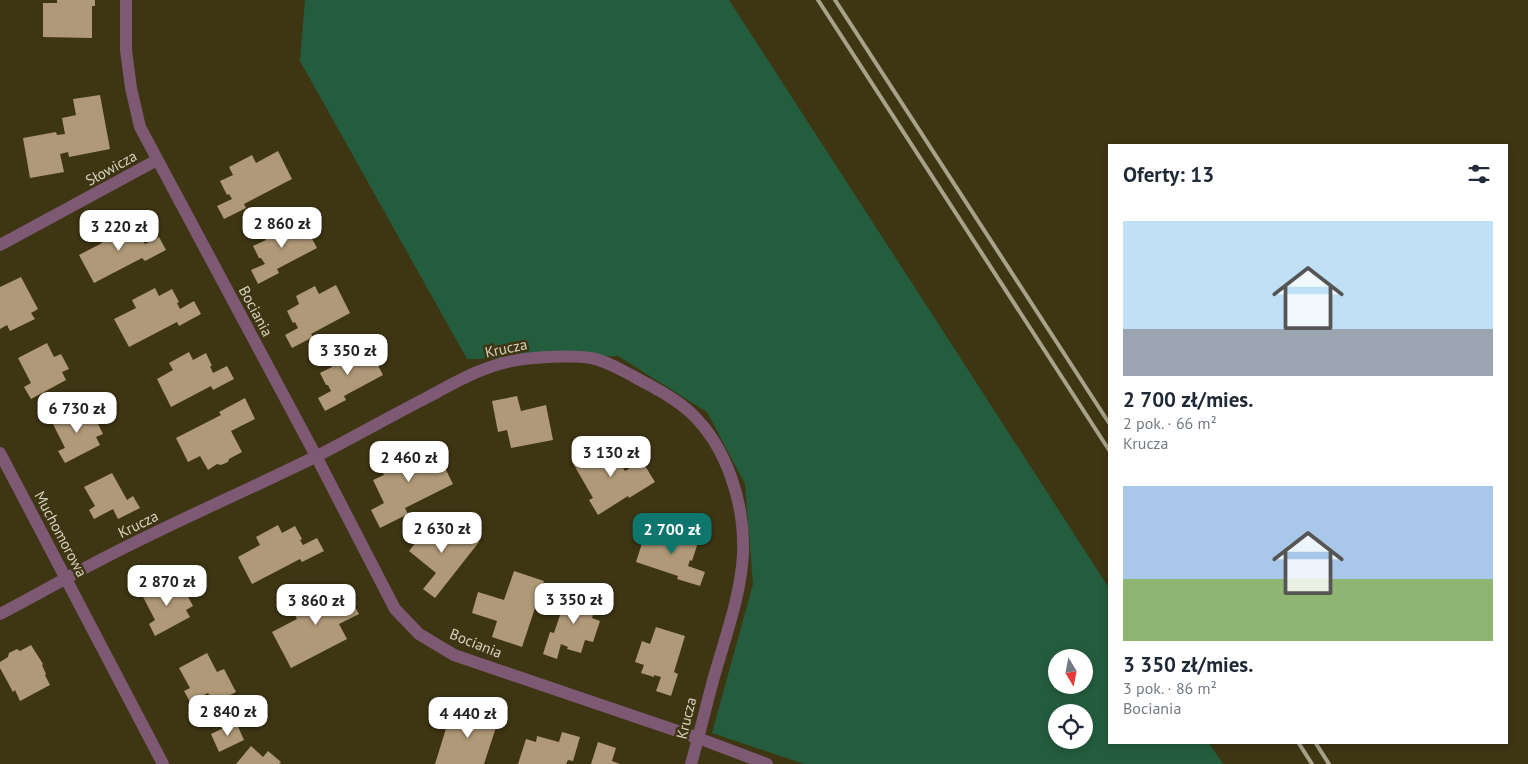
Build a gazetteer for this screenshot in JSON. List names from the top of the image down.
{
  "streets": {
    "street": [
      "Słowicza",
      "Bociania",
      "Krucza",
      "Muchomorowa"
    ]
  },
  "crossings": [
    ["Słowicza", "Bociania"],
    ["Bociania", "Krucza"],
    ["Krucza", "Muchomorowa"]
  ],
  "north": "bottom",
  "page": {
    "heading": "Oferty: 13",
    "list": [
      {
        "name": "2 700 zł/mies.",
        "note": "2 pok. · 66 m² · Krucza"
      },
      {
        "name": "3 350 zł/mies.",
        "note": "3 pok. · 86 m² · Bociania"
      }
    ],
    "price": [
      "2 860 zł",
      "3 220 zł",
      "3 350 zł",
      "6 730 zł",
      "3 130 zł",
      "2 460 zł",
      "2 630 zł",
      "2 700 zł",
      "2 870 zł",
      "3 350 zł",
      "3 860 zł",
      "2 840 zł",
      "4 440 zł"
    ]
  }
}
